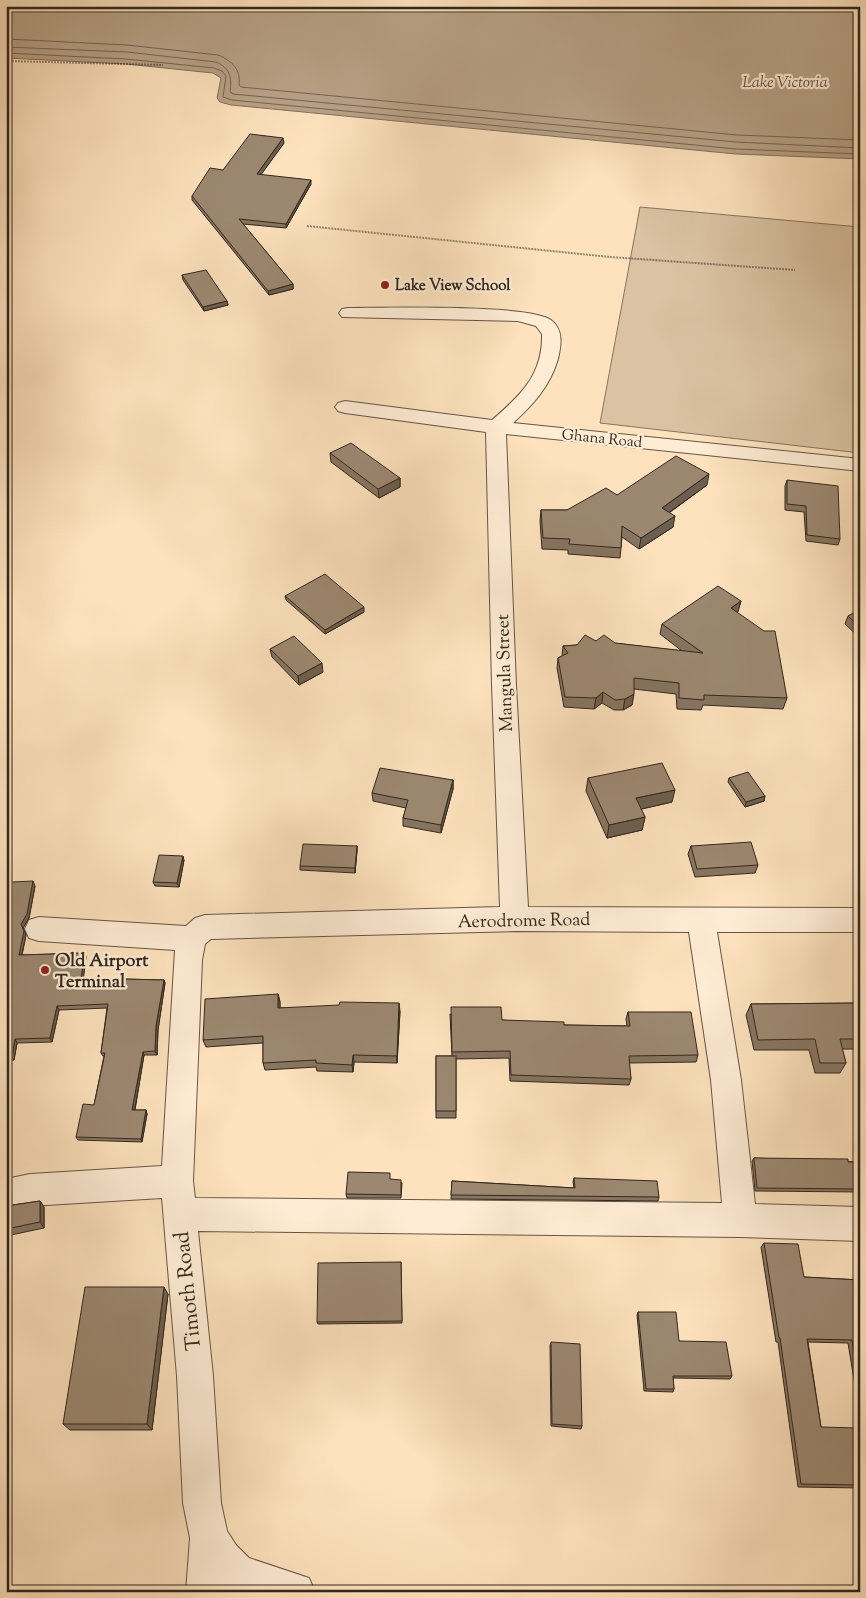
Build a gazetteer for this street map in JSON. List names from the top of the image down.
{
  "streets": {
    "street": [
      "Ghana Road",
      "Mangula Street",
      "Aerodrome Road",
      "Timoth Road"
    ]
  },
  "crossings": [
    ["Ghana Road", "Mangula Street"],
    ["Mangula Street", "Aerodrome Road"],
    ["Aerodrome Road", "Timoth Road"]
  ],
  "water": ["Lake Victoria"],
  "places": ["Lake View School", "Old Airport Terminal"]
}
